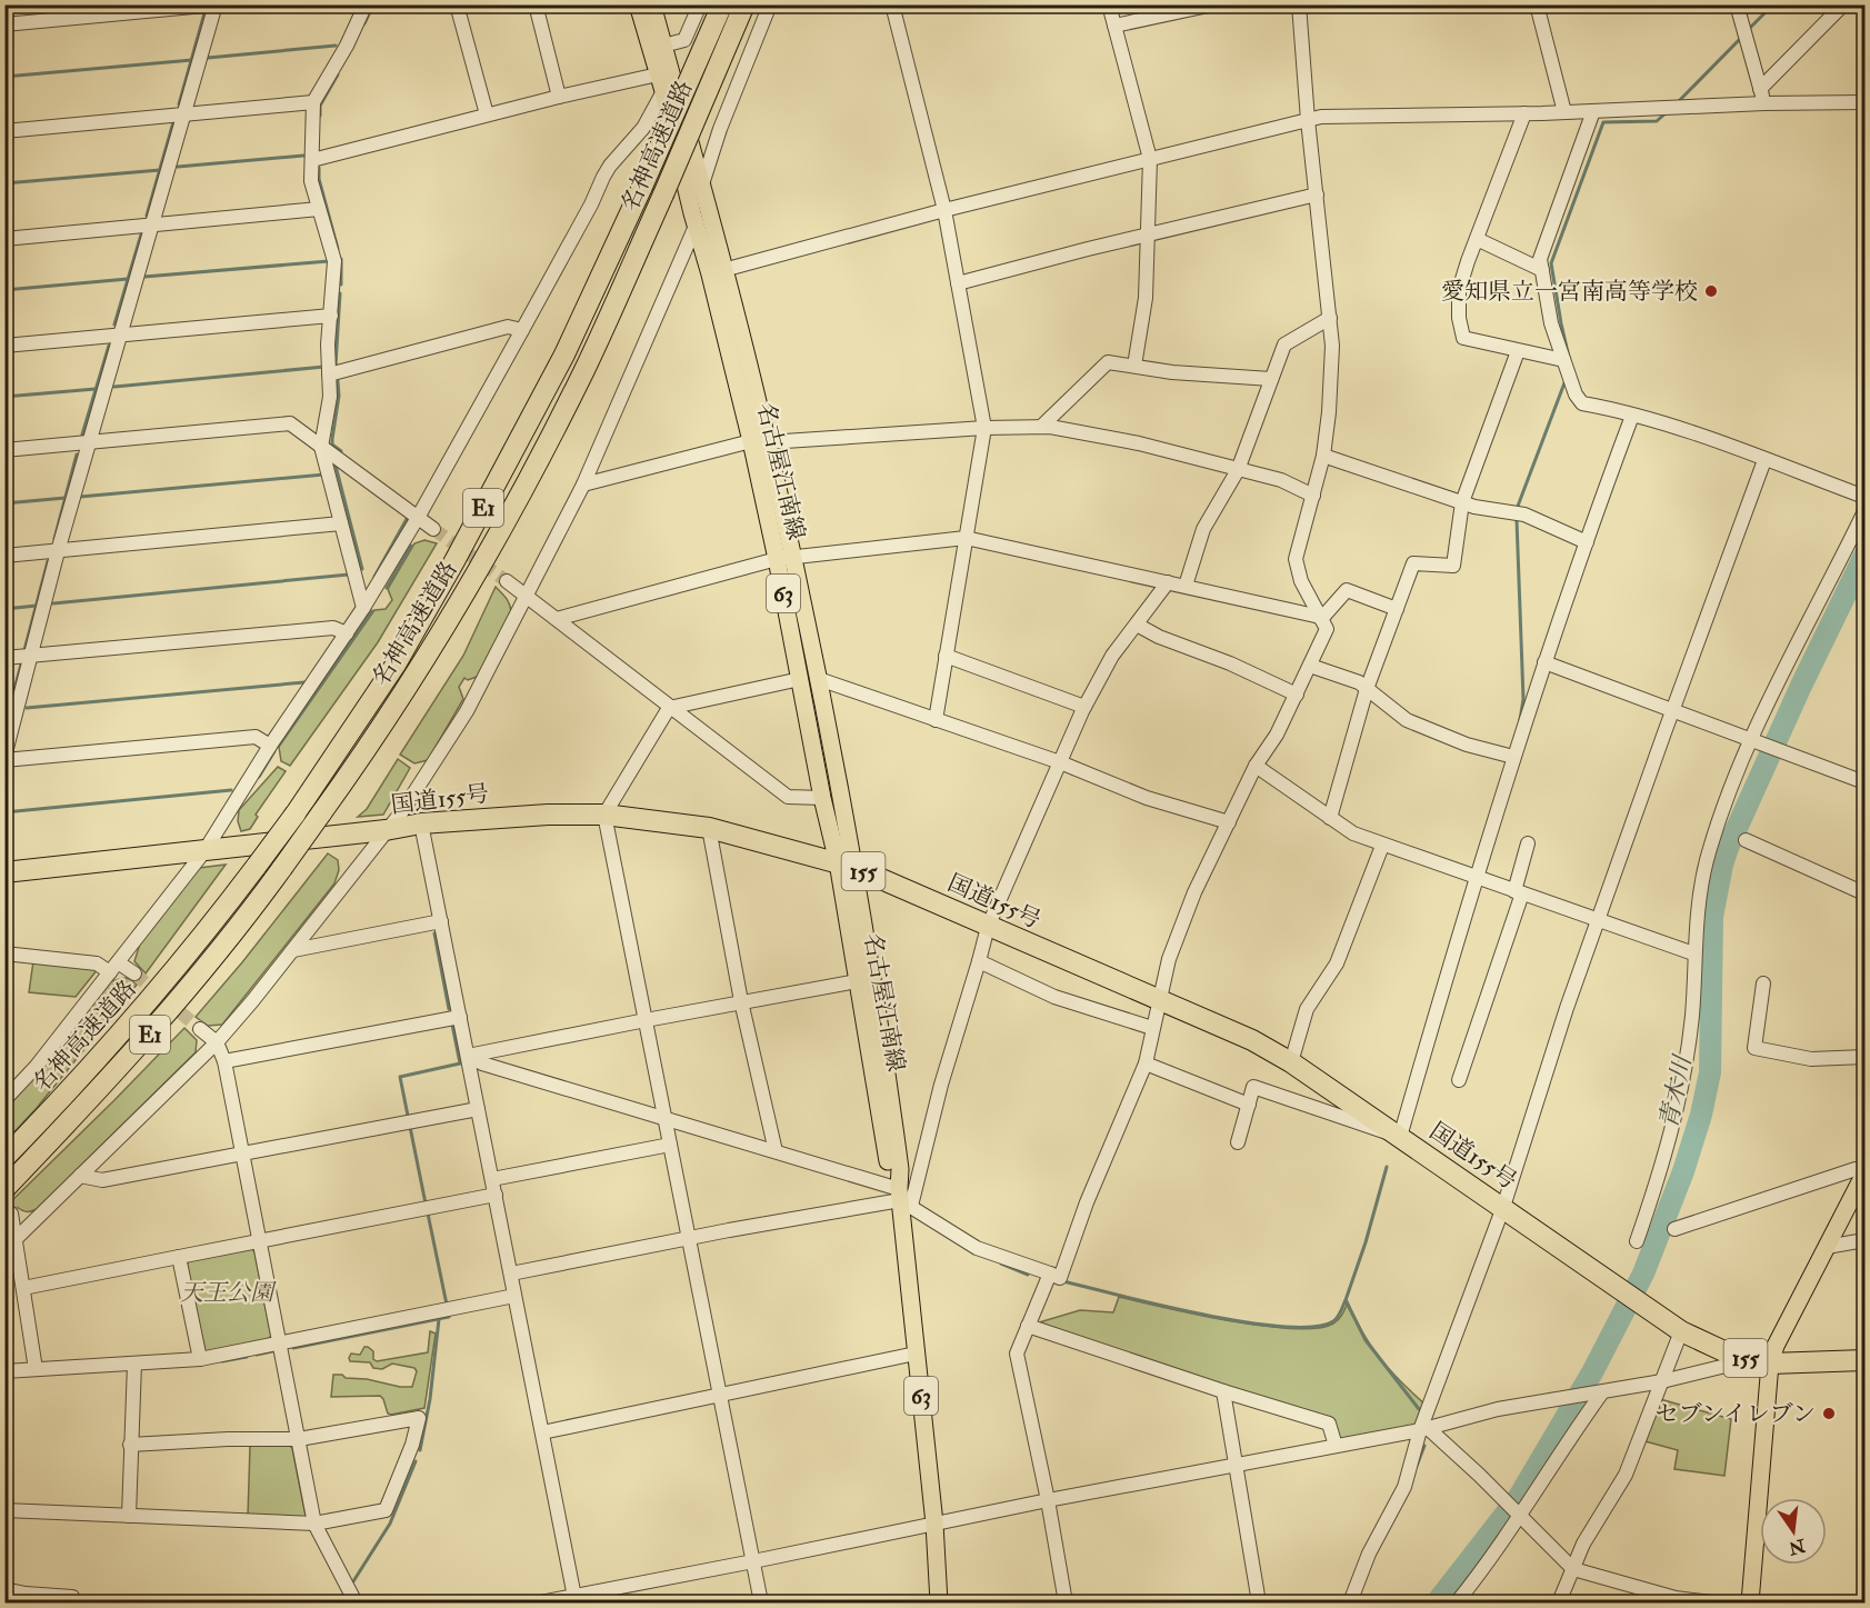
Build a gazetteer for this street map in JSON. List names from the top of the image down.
{
  "streets": {
    "highway": [
      "名神高速道路",
      "E1",
      "国道155号",
      "155"
    ],
    "main road": ["名古屋江南線", "63"]
  },
  "crossings": [
    ["名古屋江南線", "国道155号"],
    ["国道155号", "155"]
  ],
  "water": ["青木川"],
  "parks": ["天王公園"],
  "places": ["愛知県立一宮南高等学校", "セブンイレブン"],
  "north": "bottom"
}
